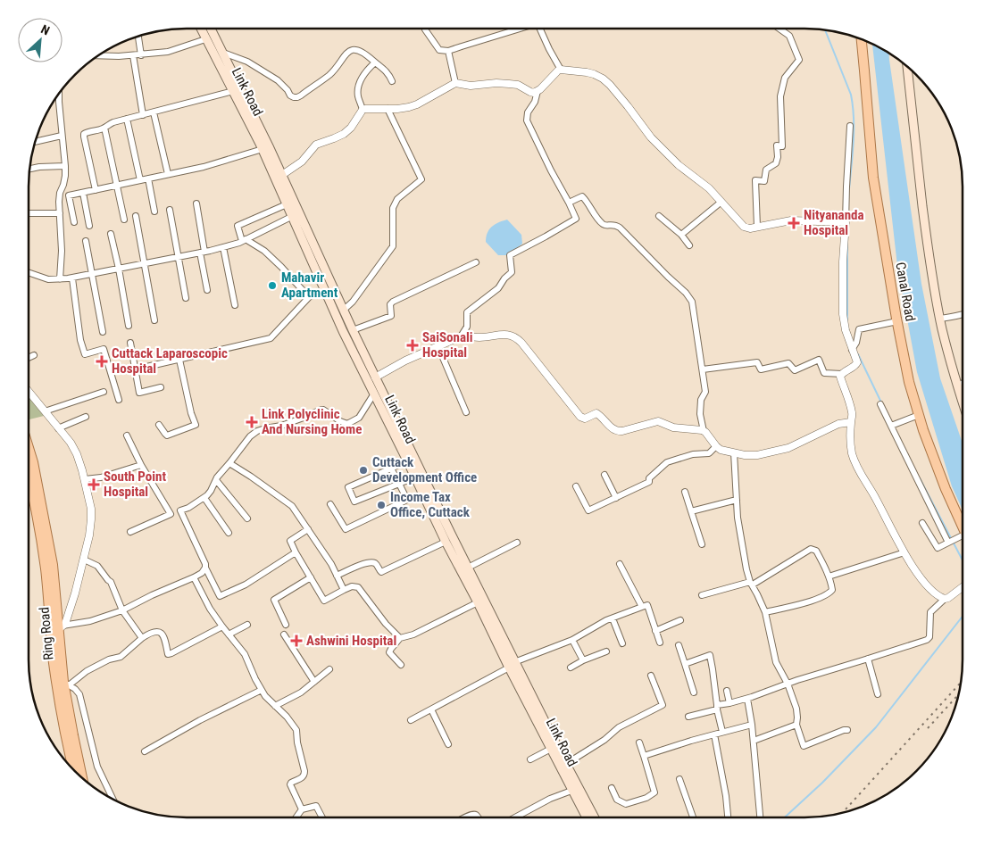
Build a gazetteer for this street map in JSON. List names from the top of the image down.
{
  "streets": {
    "main road": ["Link Road", "Canal Road", "Ring Road"]
  },
  "places": {
    "health": [
      "Nityananda Hospital",
      "SaiSonali Hospital",
      "Cuttack Laparoscopic Hospital",
      "Link Polyclinic And Nursing Home",
      "South Point Hospital",
      "Ashwini Hospital"
    ],
    "other": ["Mahavir Apartment", "Cuttack Development Office", "Income Tax Office, Cuttack"]
  },
  "north": "top right"
}
